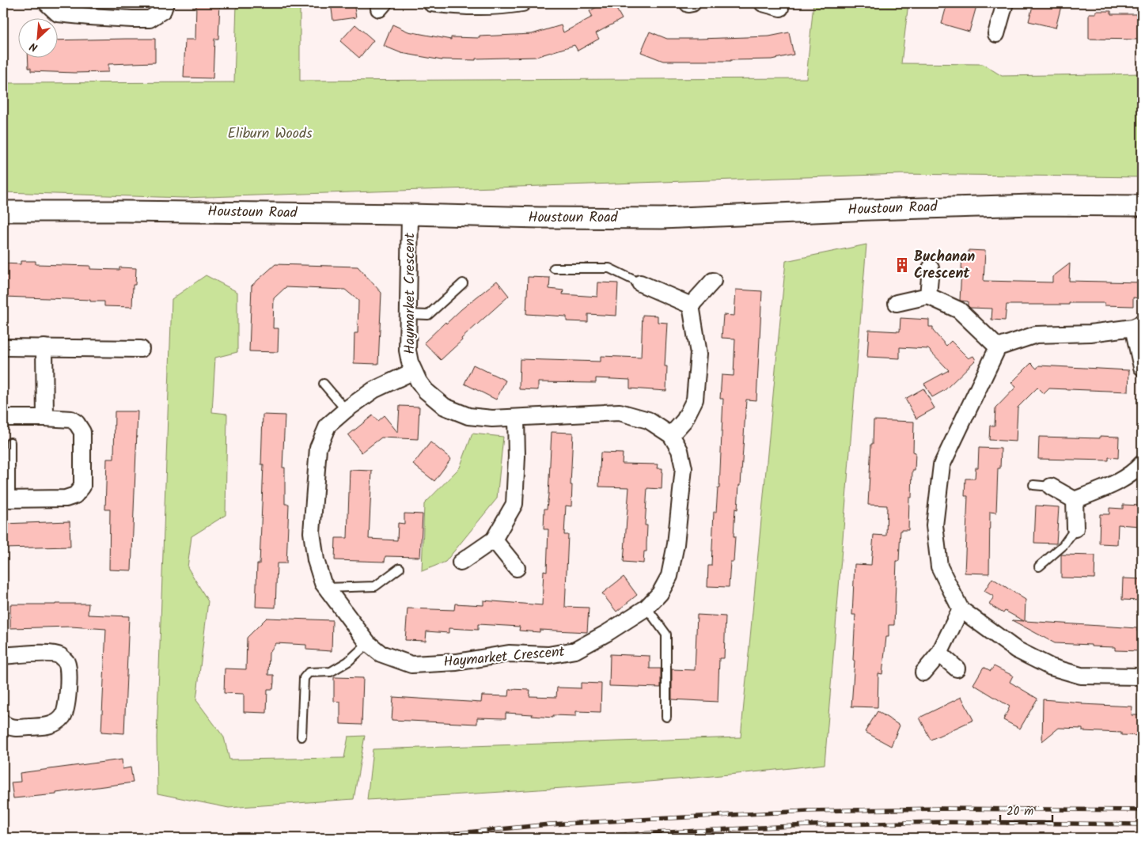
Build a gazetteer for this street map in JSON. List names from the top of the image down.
{
  "streets": {
    "street": ["Houstoun Road", "Haymarket Crescent"]
  },
  "crossings": [
    ["Houstoun Road", "Haymarket Crescent"]
  ],
  "parks": ["Eliburn Woods"],
  "places": {
    "building": ["Buchanan Crescent"]
  },
  "scale_bar": "20 m",
  "north": "bottom left"
}
